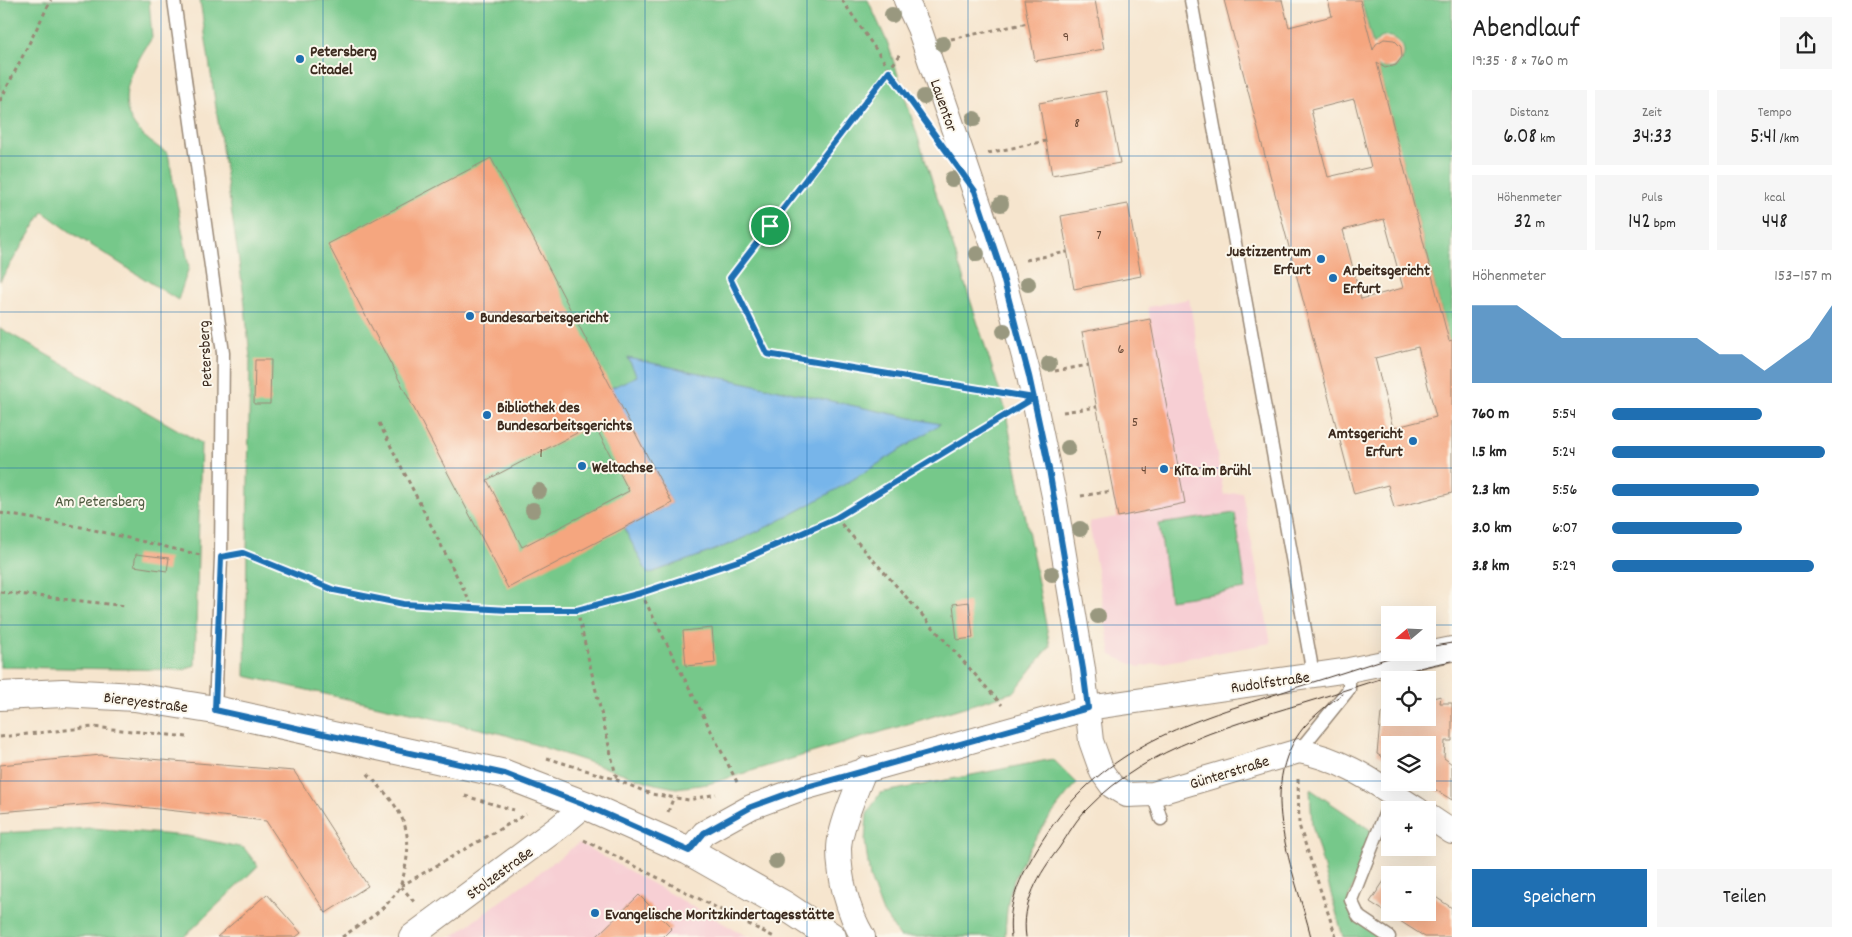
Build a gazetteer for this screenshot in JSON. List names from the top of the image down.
{
  "streets": {
    "main road": ["Biereyestraße"],
    "street": [
      "Lauentor",
      "Rudolfstraße",
      "Günterstraße",
      "Stolzestraße"
    ],
    "lane": ["Petersberg"]
  },
  "crossings": [
    ["Lauentor", "Rudolfstraße"],
    ["Lauentor", "Günterstraße"],
    ["Petersberg", "Biereyestraße"],
    ["Rudolfstraße", "Biereyestraße"],
    ["Rudolfstraße", "Günterstraße"],
    ["Biereyestraße", "Stolzestraße"]
  ],
  "parks": ["Am Petersberg"],
  "places": [
    "Petersberg Citadel",
    "Justizzentrum Erfurt",
    "Arbeitsgericht Erfurt",
    "Bundesarbeitsgericht",
    "Bibliothek des Bundesarbeitsgerichts",
    "Amtsgericht Erfurt",
    "Weltachse",
    "KiTa im Brühl",
    "Evangelische Moritzkindertagesstätte"
  ],
  "house_numbers": [
    "9",
    "8",
    "7",
    "6",
    "5",
    "1",
    "4"
  ],
  "north": "left",
  "page": {
    "heading": ["Abendlauf", "19:35 · 8 × 760 m"],
    "stats": [
      ["Distanz", "6.08 km"],
      ["Zeit", "34:33"],
      ["Tempo", "5:41 /km"],
      ["Höhenmeter", "32 m"],
      ["Puls", "142 bpm"],
      ["kcal", "448"]
    ],
    "chart": ["Höhenmeter", "153–157 m"],
    "list": [
      {
        "name": "760 m",
        "note": "5:54"
      },
      {
        "name": "1.5 km",
        "note": "5:24"
      },
      {
        "name": "2.3 km",
        "note": "5:56"
      },
      {
        "name": "3.0 km",
        "note": "6:07"
      },
      {
        "name": "3.8 km",
        "note": "5:29"
      }
    ],
    "map_buttons": ["+", "−"],
    "buttons": ["Speichern", "Teilen"]
  }
}
